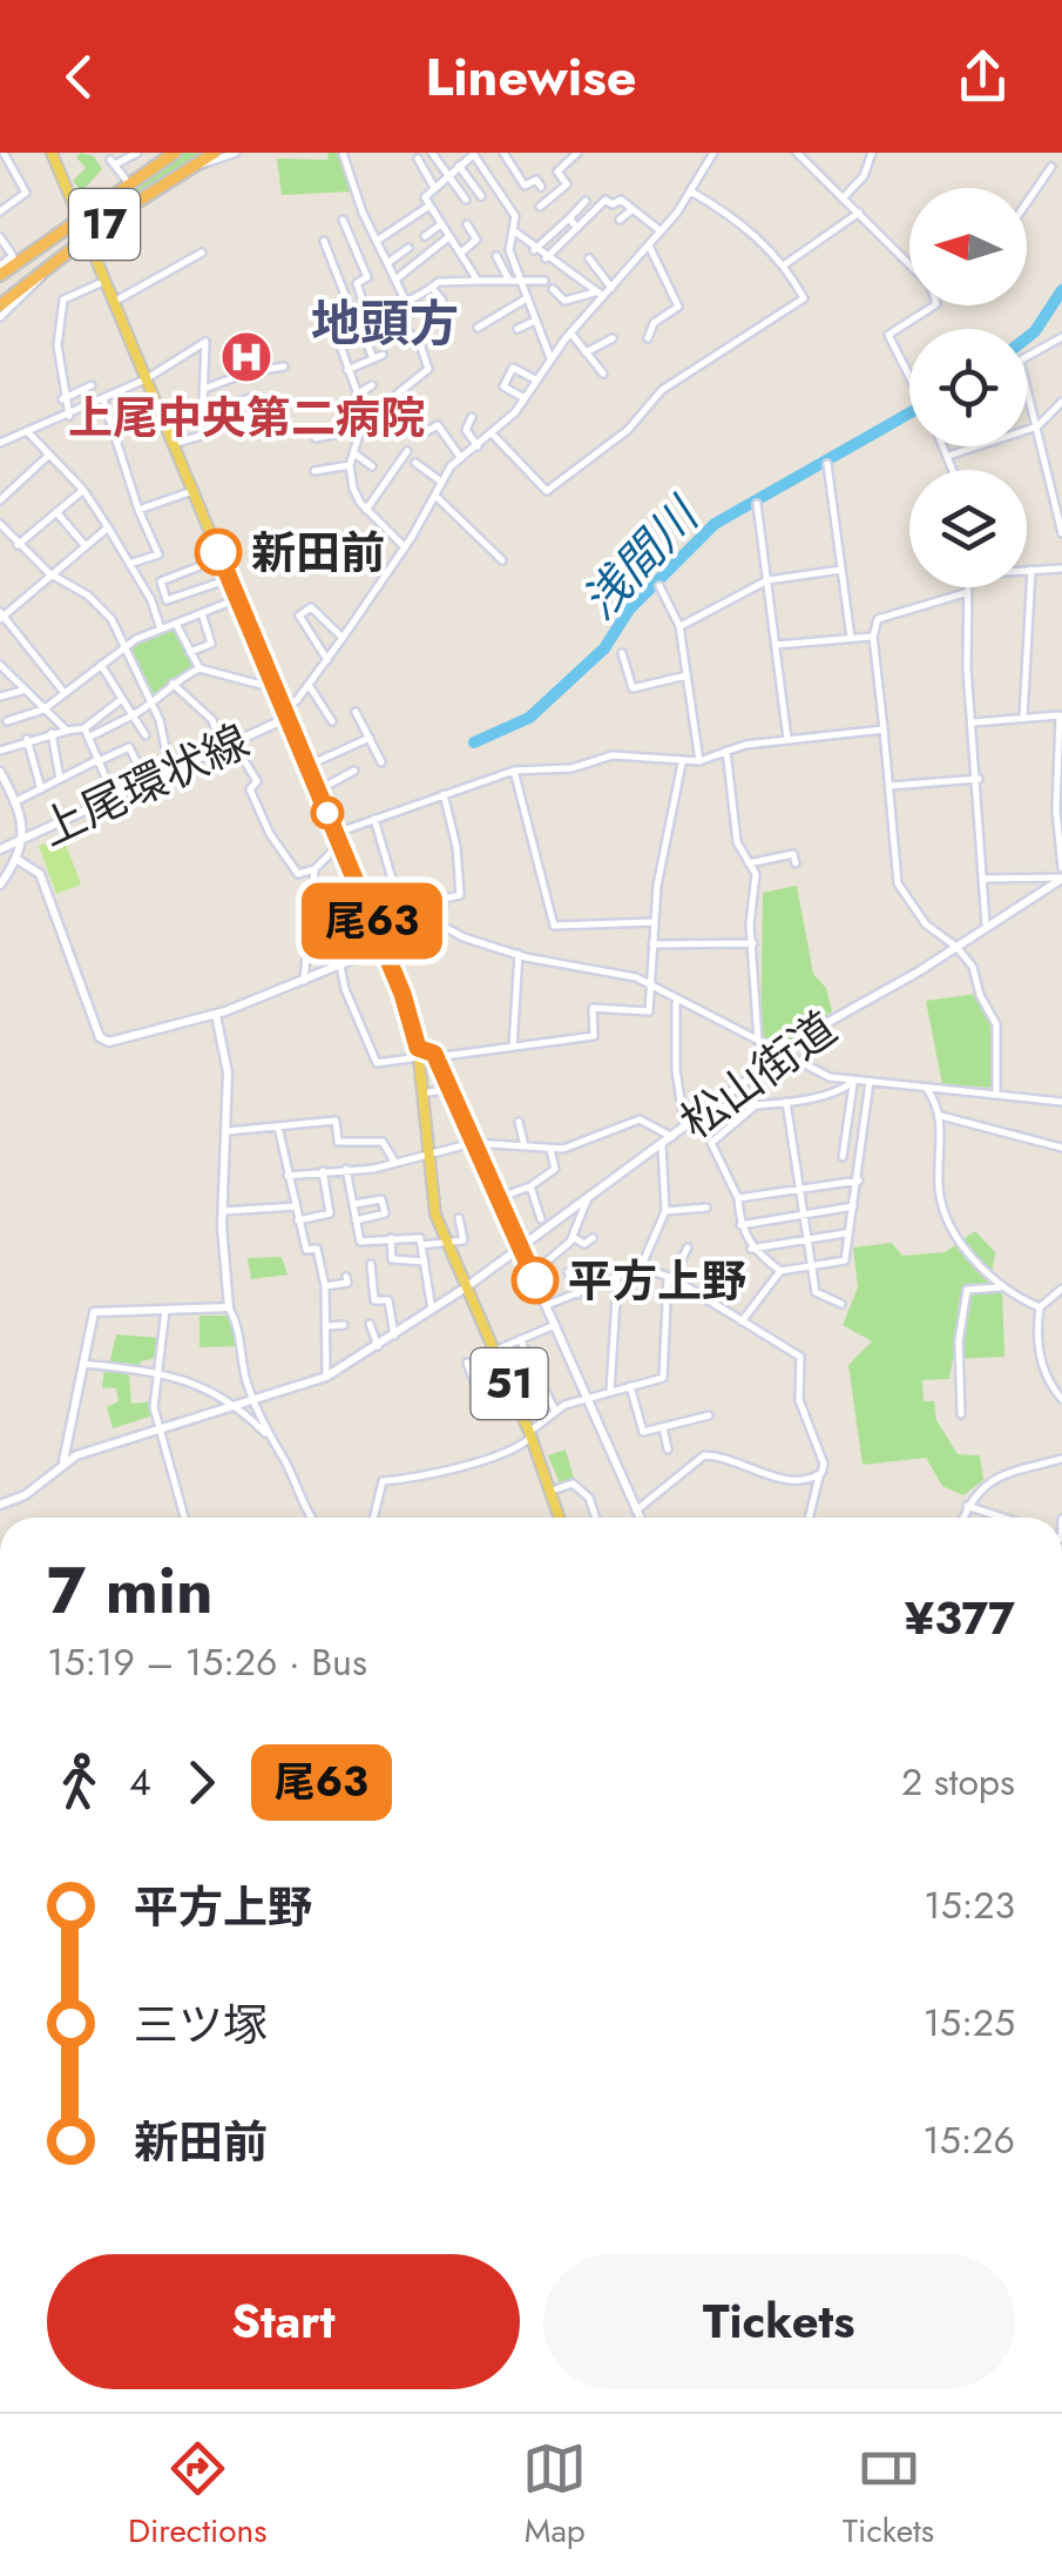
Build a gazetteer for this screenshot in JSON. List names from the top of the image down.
{
  "streets": {
    "highway": ["17"],
    "main road": ["51"],
    "street": ["上尾環状線", "松山街道"]
  },
  "crossings": [
    ["17", "51"],
    ["上尾環状線", "51"],
    ["松山街道", "51"]
  ],
  "districts": ["地頭方"],
  "water": ["浅間川"],
  "places": {
    "hospital": ["上尾中央第二病院"],
    "other": ["新田前", "平方上野"]
  },
  "lines": ["bus line 尾63"],
  "north": "left",
  "page": {
    "header": "Linewise",
    "on_map": "尾63",
    "heading": ["7 min", "15:19 – 15:26 · Bus", "¥377"],
    "legs": ["4", "尾63", "2 stops"],
    "list": [
      {
        "name": "平方上野",
        "value": "15:23"
      },
      {
        "name": "三ツ塚",
        "value": "15:25"
      },
      {
        "name": "新田前",
        "value": "15:26"
      }
    ],
    "buttons": ["Start", "Tickets"],
    "tabs": ["Directions", "Map", "Tickets"]
  }
}
